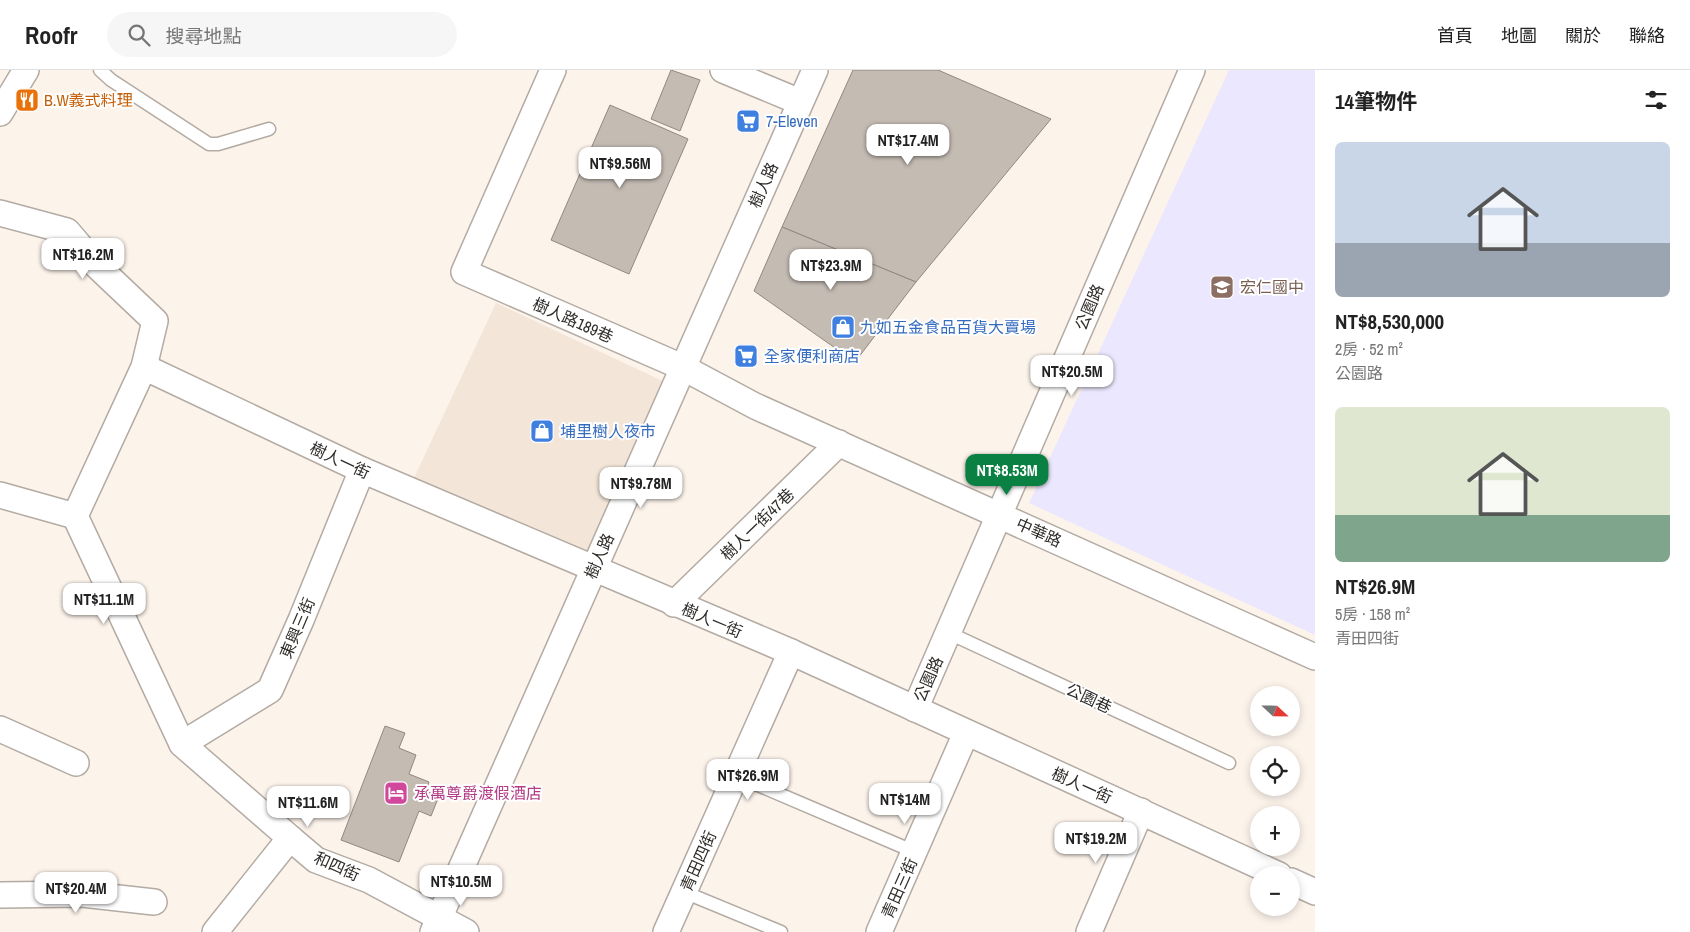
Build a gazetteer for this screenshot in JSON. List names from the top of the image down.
{
  "streets": {
    "street": [
      "樹人路",
      "公園路",
      "樹人路189巷",
      "樹人一街",
      "樹人一街47巷",
      "中華路",
      "東興三街",
      "青田四街",
      "和四街",
      "青田三街"
    ],
    "lane": ["公園巷"]
  },
  "crossings": [
    ["樹人路", "樹人路189巷"],
    ["樹人路", "樹人一街"],
    ["樹人路", "中華路"],
    ["樹人路", "和四街"],
    ["公園路", "樹人一街"],
    ["公園路", "中華路"],
    ["公園路", "公園巷"],
    ["樹人路189巷", "中華路"],
    ["樹人一街", "樹人一街47巷"],
    ["樹人一街", "東興三街"],
    ["樹人一街", "青田四街"],
    ["樹人一街", "青田三街"],
    ["樹人一街47巷", "中華路"],
    ["東興三街", "和四街"]
  ],
  "places": {
    "restaurant": ["B.W義式料理"],
    "supermarket": ["7-Eleven", "全家便利商店"],
    "school or university": ["宏仁國中"],
    "shop": ["九如五金食品百貨大賣場", "埔里樹人夜市"],
    "hotel": ["承萬尊爵渡假酒店"]
  },
  "north": "right",
  "page": {
    "header": "Roofr",
    "search": "搜尋地點",
    "nav": [
      "首頁",
      "地圖",
      "關於",
      "聯絡"
    ],
    "heading": "14筆物件",
    "price": [
      "NT$17.4M",
      "NT$9.56M",
      "NT$16.2M",
      "NT$23.9M",
      "NT$20.5M",
      "NT$8.53M",
      "NT$9.78M",
      "NT$11.1M",
      "NT$26.9M",
      "NT$14M",
      "NT$11.6M",
      "NT$19.2M",
      "NT$10.5M",
      "NT$20.4M"
    ],
    "list": [
      {
        "name": "NT$8,530,000",
        "note": "2房 · 52 m² · 公園路"
      },
      {
        "name": "NT$26.9M",
        "note": "5房 · 158 m² · 青田四街"
      }
    ],
    "map_buttons": ["+", "−"]
  }
}
